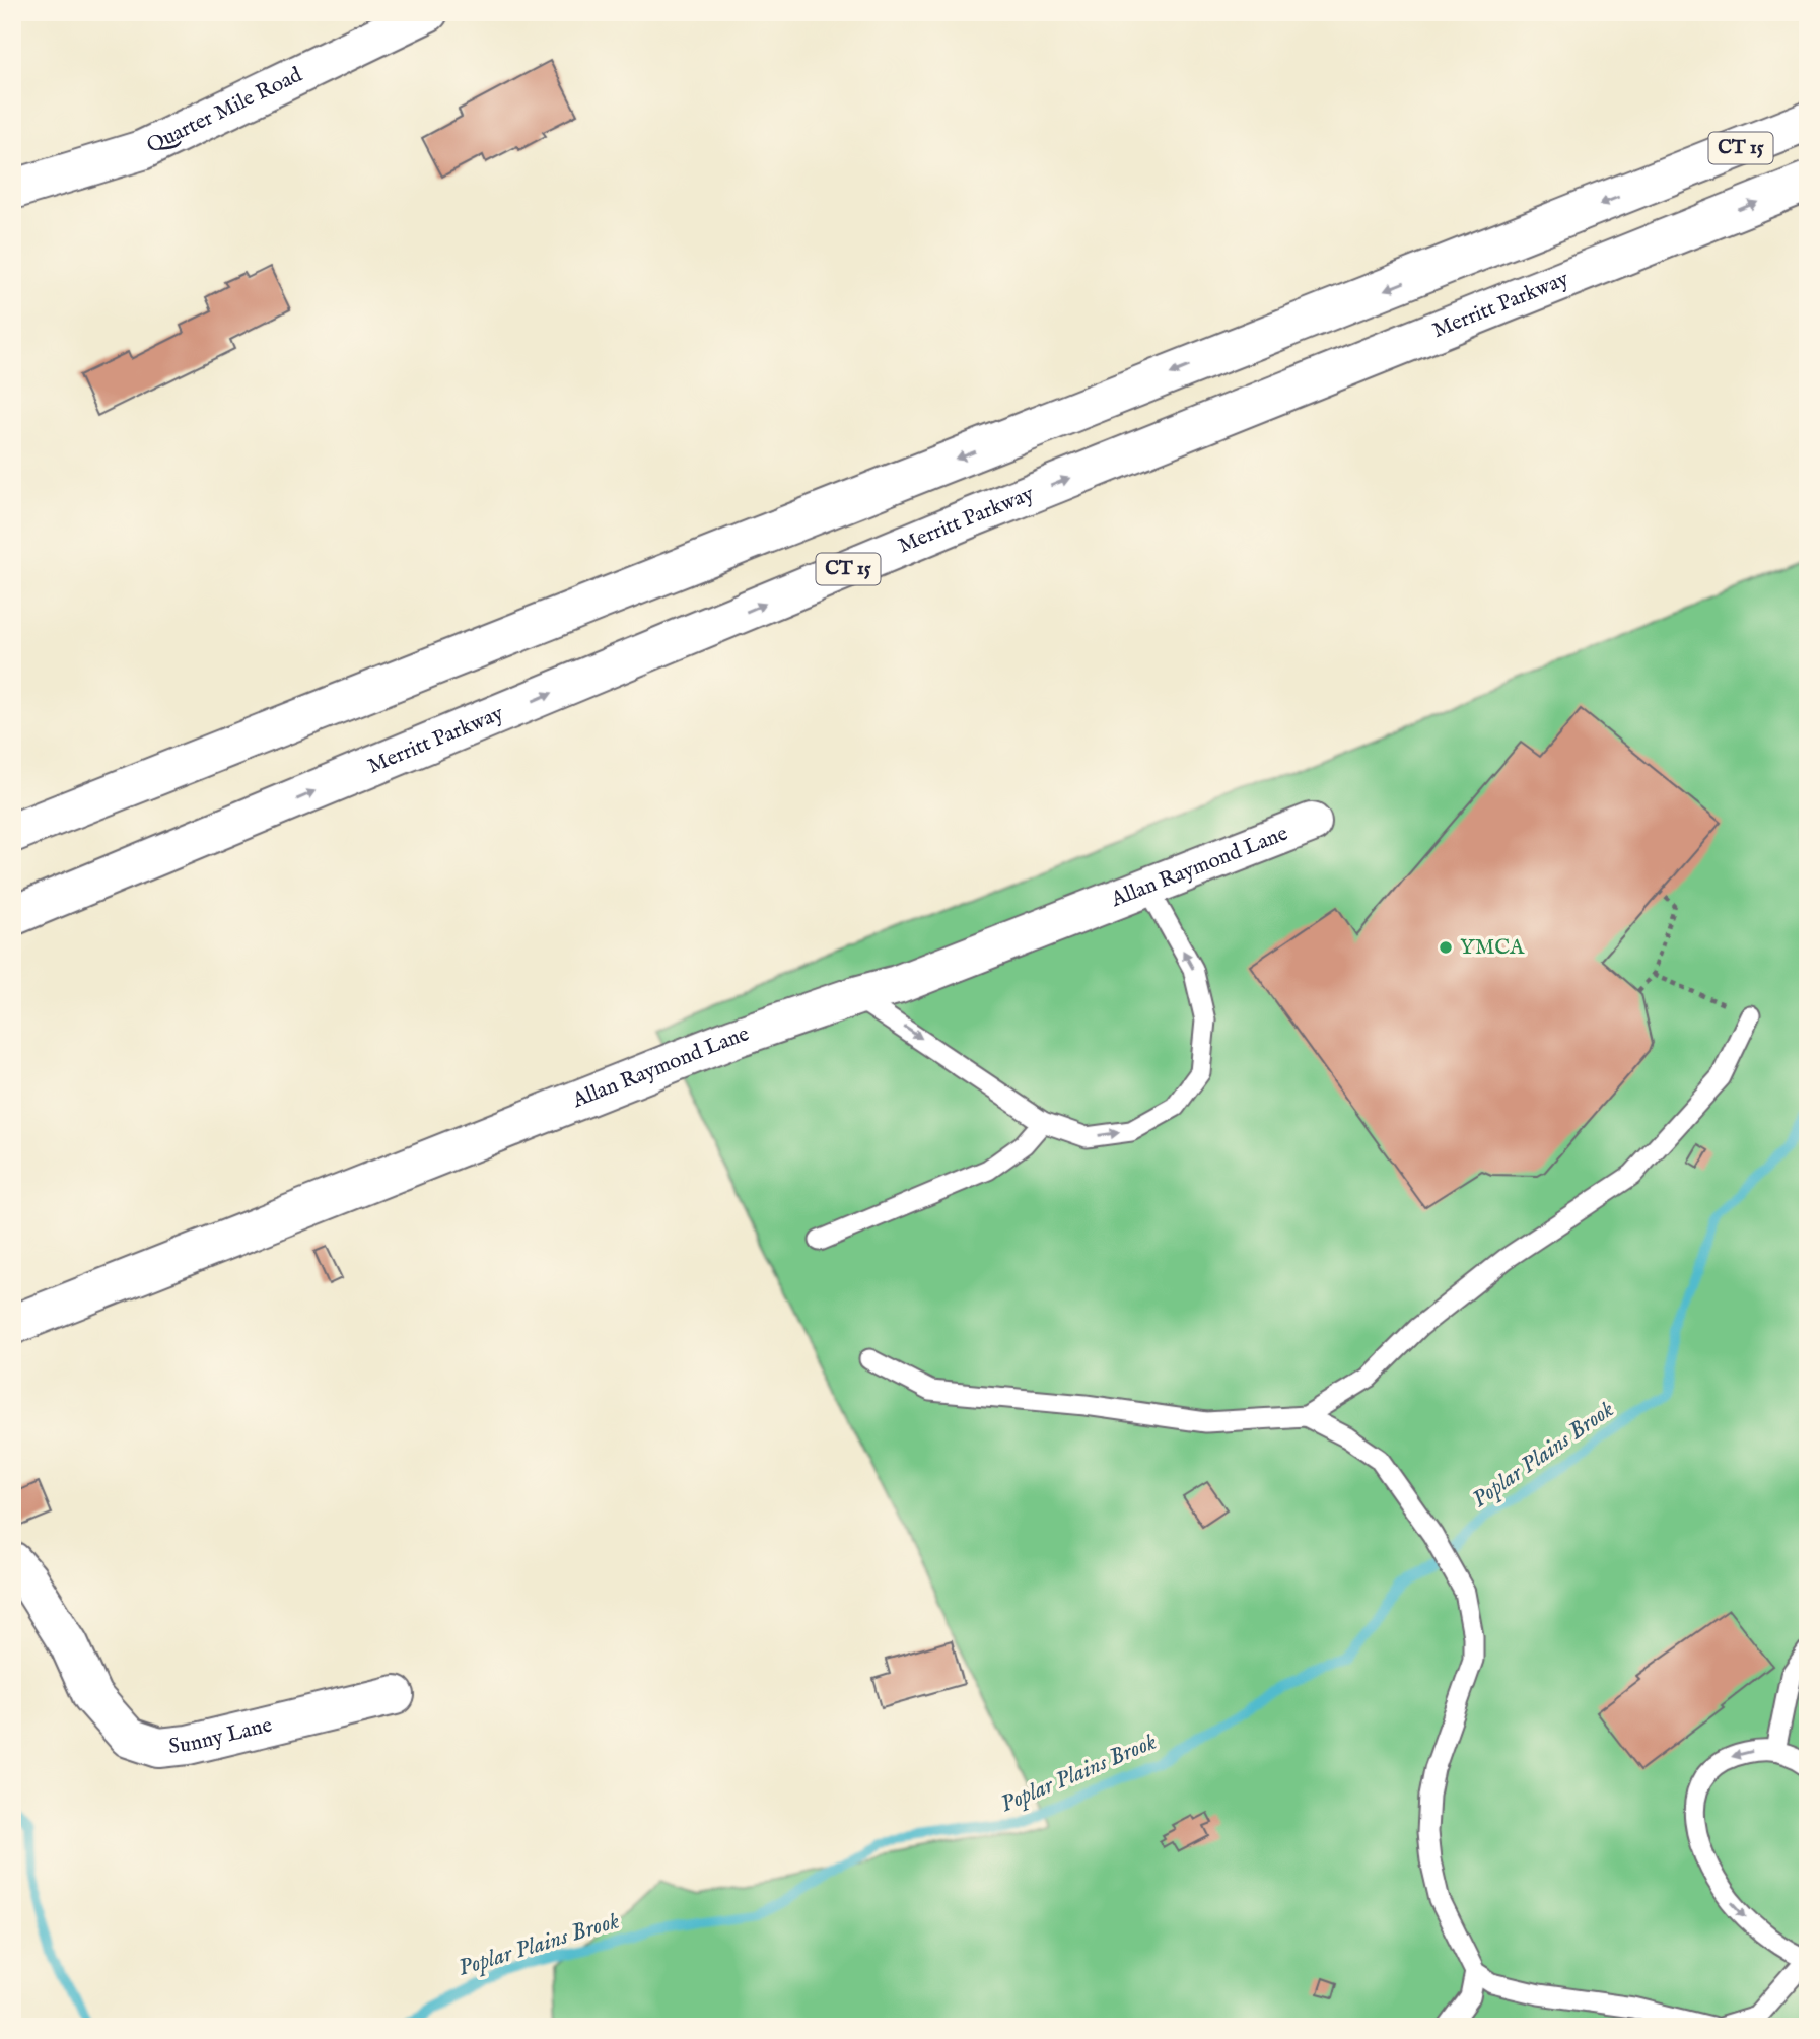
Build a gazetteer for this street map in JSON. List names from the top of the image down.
{
  "streets": {
    "main road": [
      "Quarter Mile Road",
      "CT 15",
      "Merritt Parkway",
      "Allan Raymond Lane",
      "Sunny Lane"
    ]
  },
  "water": ["Poplar Plains Brook"],
  "places": ["YMCA"]
}
